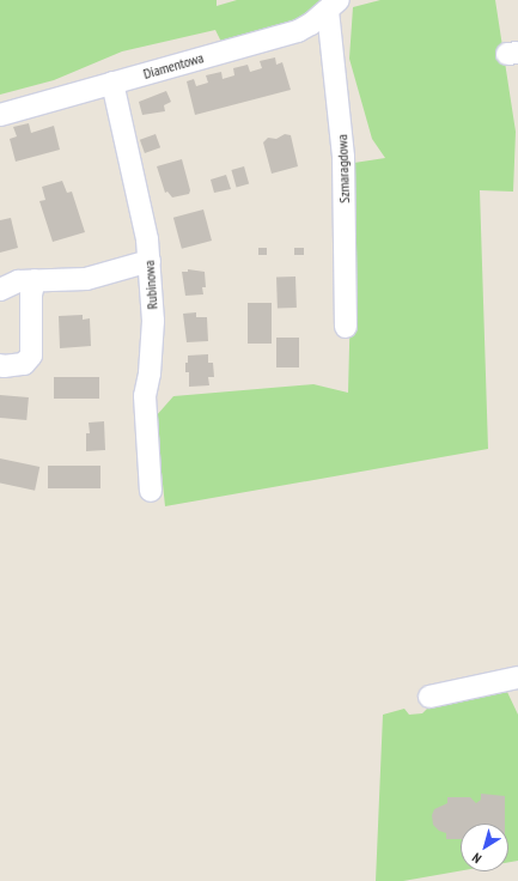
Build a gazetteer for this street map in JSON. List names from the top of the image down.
{
  "streets": {
    "street": ["Diamentowa", "Szmaragdowa", "Rubinowa"]
  },
  "crossings": [
    ["Diamentowa", "Szmaragdowa"],
    ["Diamentowa", "Rubinowa"]
  ],
  "north": "bottom left"
}
